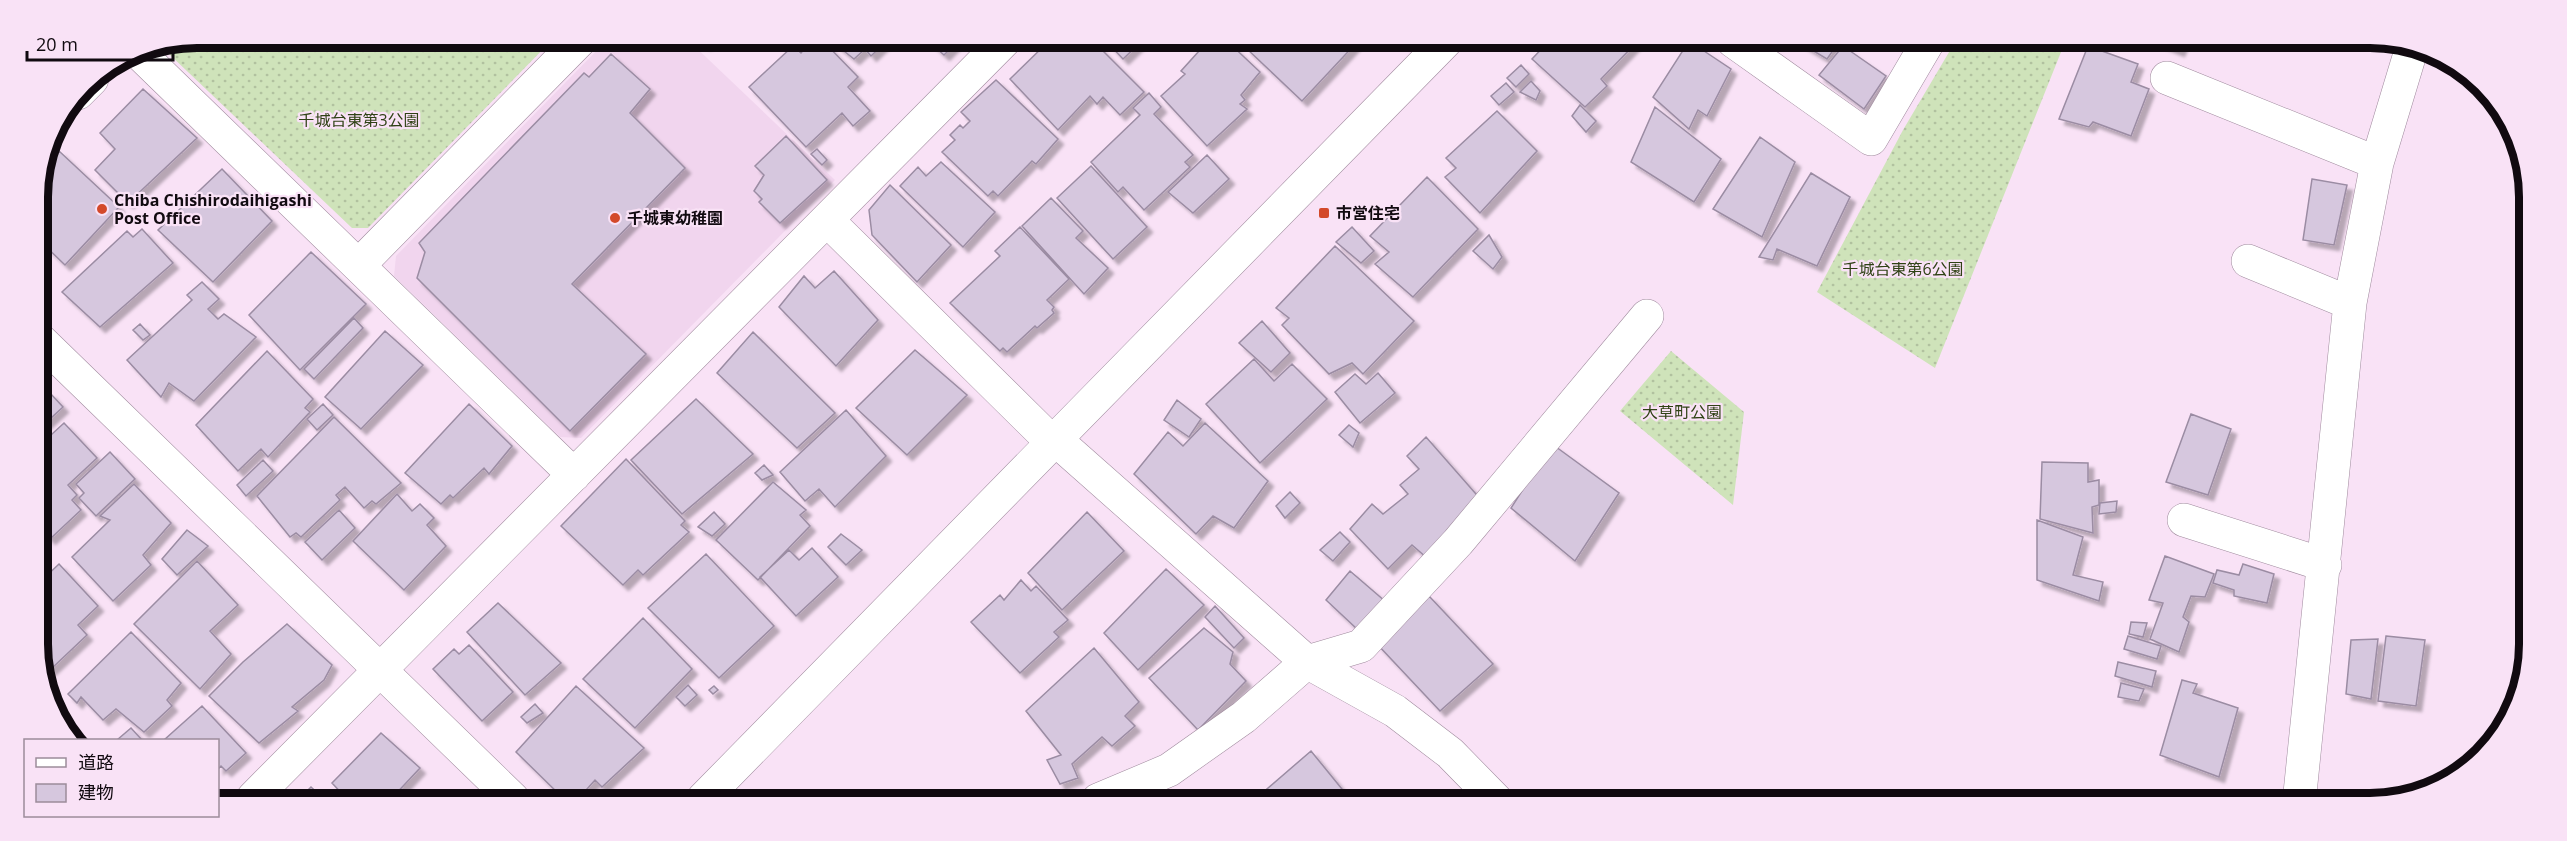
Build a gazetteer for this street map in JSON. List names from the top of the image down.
{
  "parks": ["千城台東第3公園", "千城台東第6公園", "大草町公園"],
  "places": {
    "other": ["Chiba Chishirodaihigashi Post Office", "千城東幼稚園"],
    "transit": ["市営住宅"]
  },
  "legend": ["道路", "建物"],
  "scale_bar": "20 m"
}
